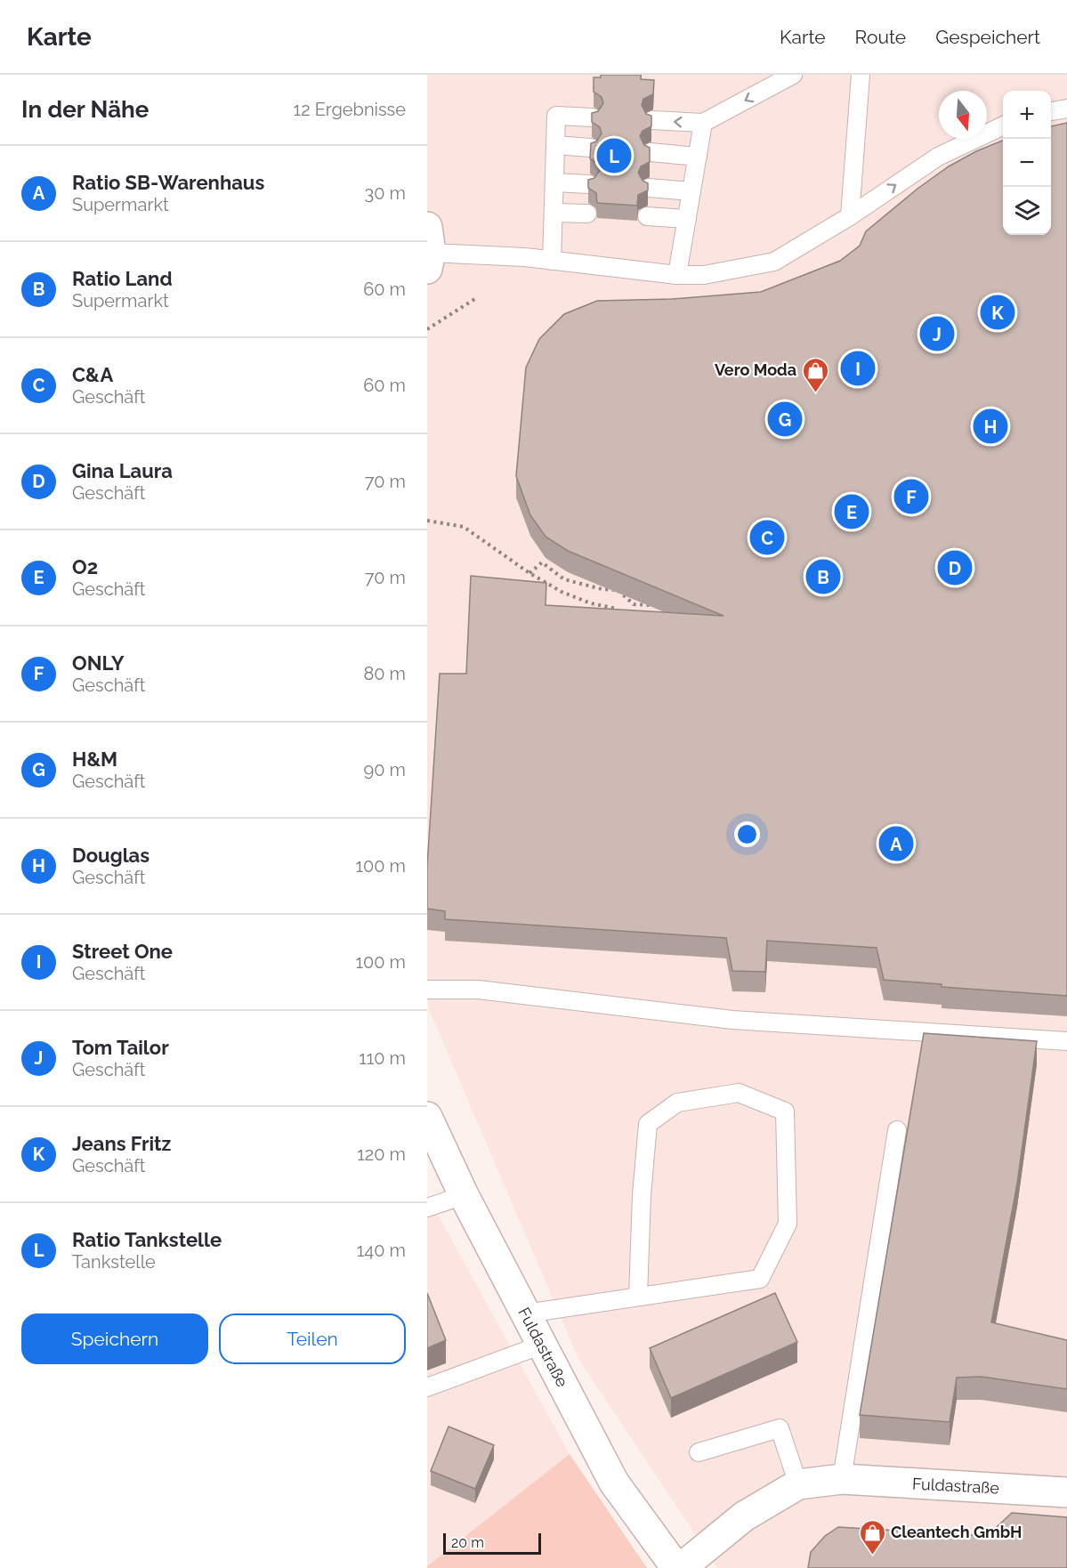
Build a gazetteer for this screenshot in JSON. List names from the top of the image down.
{
  "streets": {
    "street": ["Fuldastraße"]
  },
  "places": {
    "shop": ["Vero Moda", "Cleantech GmbH"]
  },
  "scale_bar": "20 m",
  "north": "bottom",
  "page": {
    "header": "Karte",
    "nav": ["Karte", "Route", "Gespeichert"],
    "heading": ["In der Nähe", "12 Ergebnisse"],
    "map_buttons": ["+", "−"],
    "pins": [
      "L",
      "K",
      "J",
      "I",
      "G",
      "H",
      "F",
      "E",
      "C",
      "D",
      "B",
      "A"
    ],
    "list": [
      {
        "mark": "A",
        "name": "Ratio SB-Warenhaus",
        "note": "Supermarkt",
        "value": "30 m"
      },
      {
        "mark": "B",
        "name": "Ratio Land",
        "note": "Supermarkt",
        "value": "60 m"
      },
      {
        "mark": "C",
        "name": "C&A",
        "note": "Geschäft",
        "value": "60 m"
      },
      {
        "mark": "D",
        "name": "Gina Laura",
        "note": "Geschäft",
        "value": "70 m"
      },
      {
        "mark": "E",
        "name": "O2",
        "note": "Geschäft",
        "value": "70 m"
      },
      {
        "mark": "F",
        "name": "ONLY",
        "note": "Geschäft",
        "value": "80 m"
      },
      {
        "mark": "G",
        "name": "H&M",
        "note": "Geschäft",
        "value": "90 m"
      },
      {
        "mark": "H",
        "name": "Douglas",
        "note": "Geschäft",
        "value": "100 m"
      },
      {
        "mark": "I",
        "name": "Street One",
        "note": "Geschäft",
        "value": "100 m"
      },
      {
        "mark": "J",
        "name": "Tom Tailor",
        "note": "Geschäft",
        "value": "110 m"
      },
      {
        "mark": "K",
        "name": "Jeans Fritz",
        "note": "Geschäft",
        "value": "120 m"
      },
      {
        "mark": "L",
        "name": "Ratio Tankstelle",
        "note": "Tankstelle",
        "value": "140 m"
      }
    ],
    "buttons": ["Speichern", "Teilen"],
    "scale": "20 m"
  }
}
